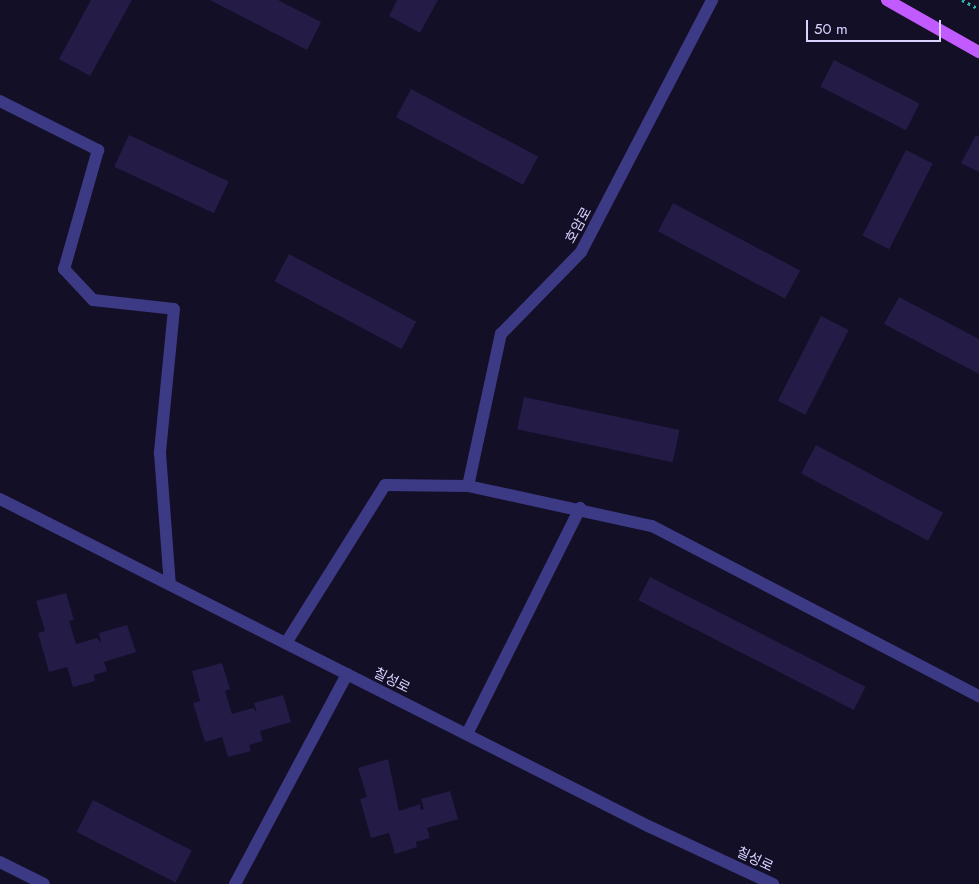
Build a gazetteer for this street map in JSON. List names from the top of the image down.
{
  "streets": {
    "street": ["호암로", "칠성로"]
  },
  "scale_bar": "50 m"
}
